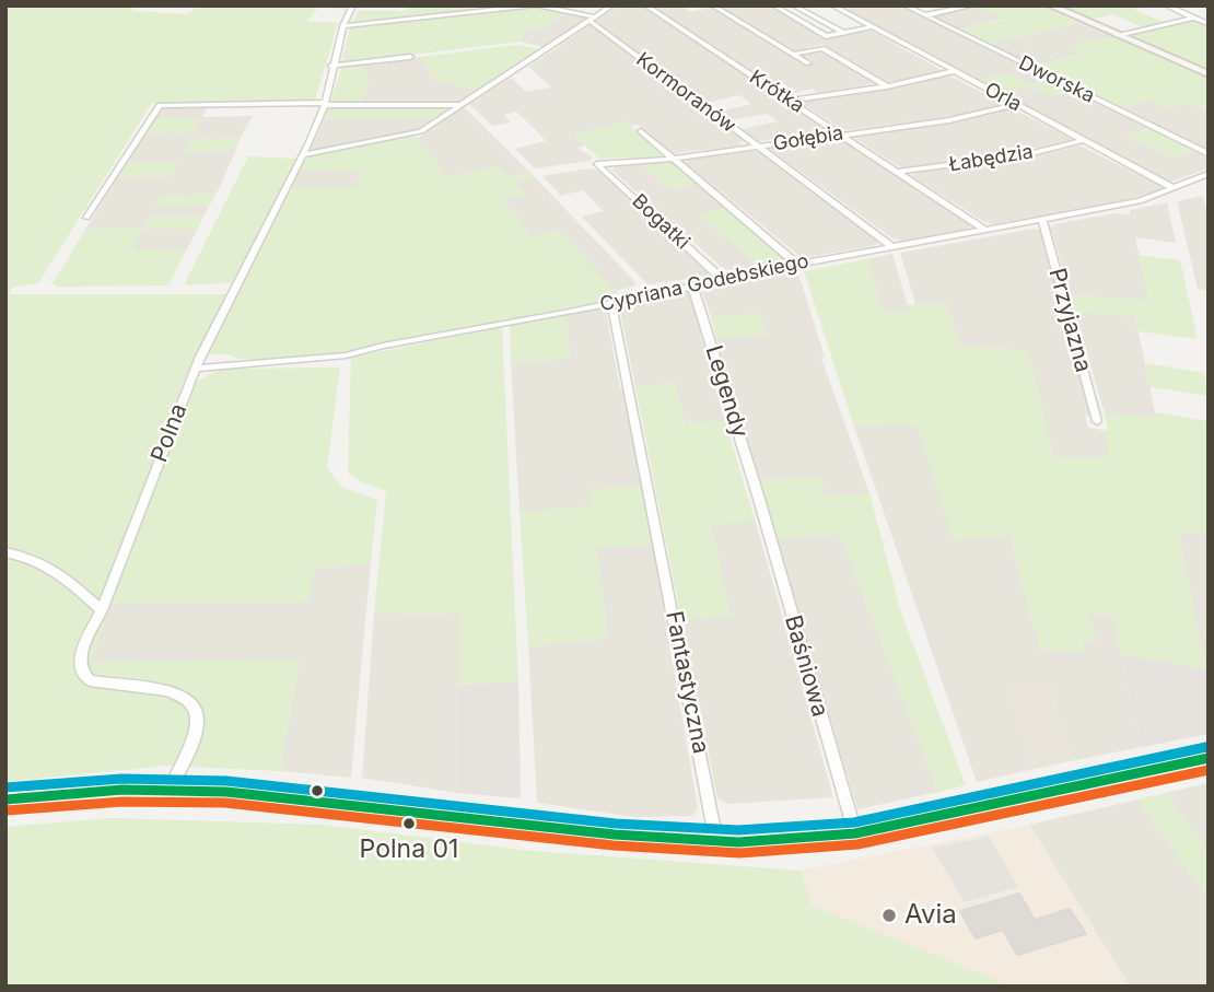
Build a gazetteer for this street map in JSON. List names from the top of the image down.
{
  "streets": {
    "street": [
      "Dworska",
      "Krótka",
      "Kormoranów",
      "Orla",
      "Gołębia",
      "Łabędzia",
      "Bogatki",
      "Cypriana Godebskiego",
      "Przyjazna",
      "Legendy",
      "Polna",
      "Baśniowa",
      "Fantastyczna"
    ]
  },
  "crossings": [
    ["Krótka", "Gołębia"],
    ["Krótka", "Łabędzia"],
    ["Krótka", "Cypriana Godebskiego"],
    ["Kormoranów", "Gołębia"],
    ["Kormoranów", "Cypriana Godebskiego"],
    ["Orla", "Gołębia"],
    ["Orla", "Łabędzia"],
    ["Orla", "Cypriana Godebskiego"],
    ["Gołębia", "Bogatki"],
    ["Bogatki", "Cypriana Godebskiego"],
    ["Cypriana Godebskiego", "Przyjazna"],
    ["Cypriana Godebskiego", "Legendy"],
    ["Cypriana Godebskiego", "Polna"],
    ["Cypriana Godebskiego", "Fantastyczna"],
    ["Legendy", "Baśniowa"]
  ],
  "places": ["Polna 01", "Avia"]
}
